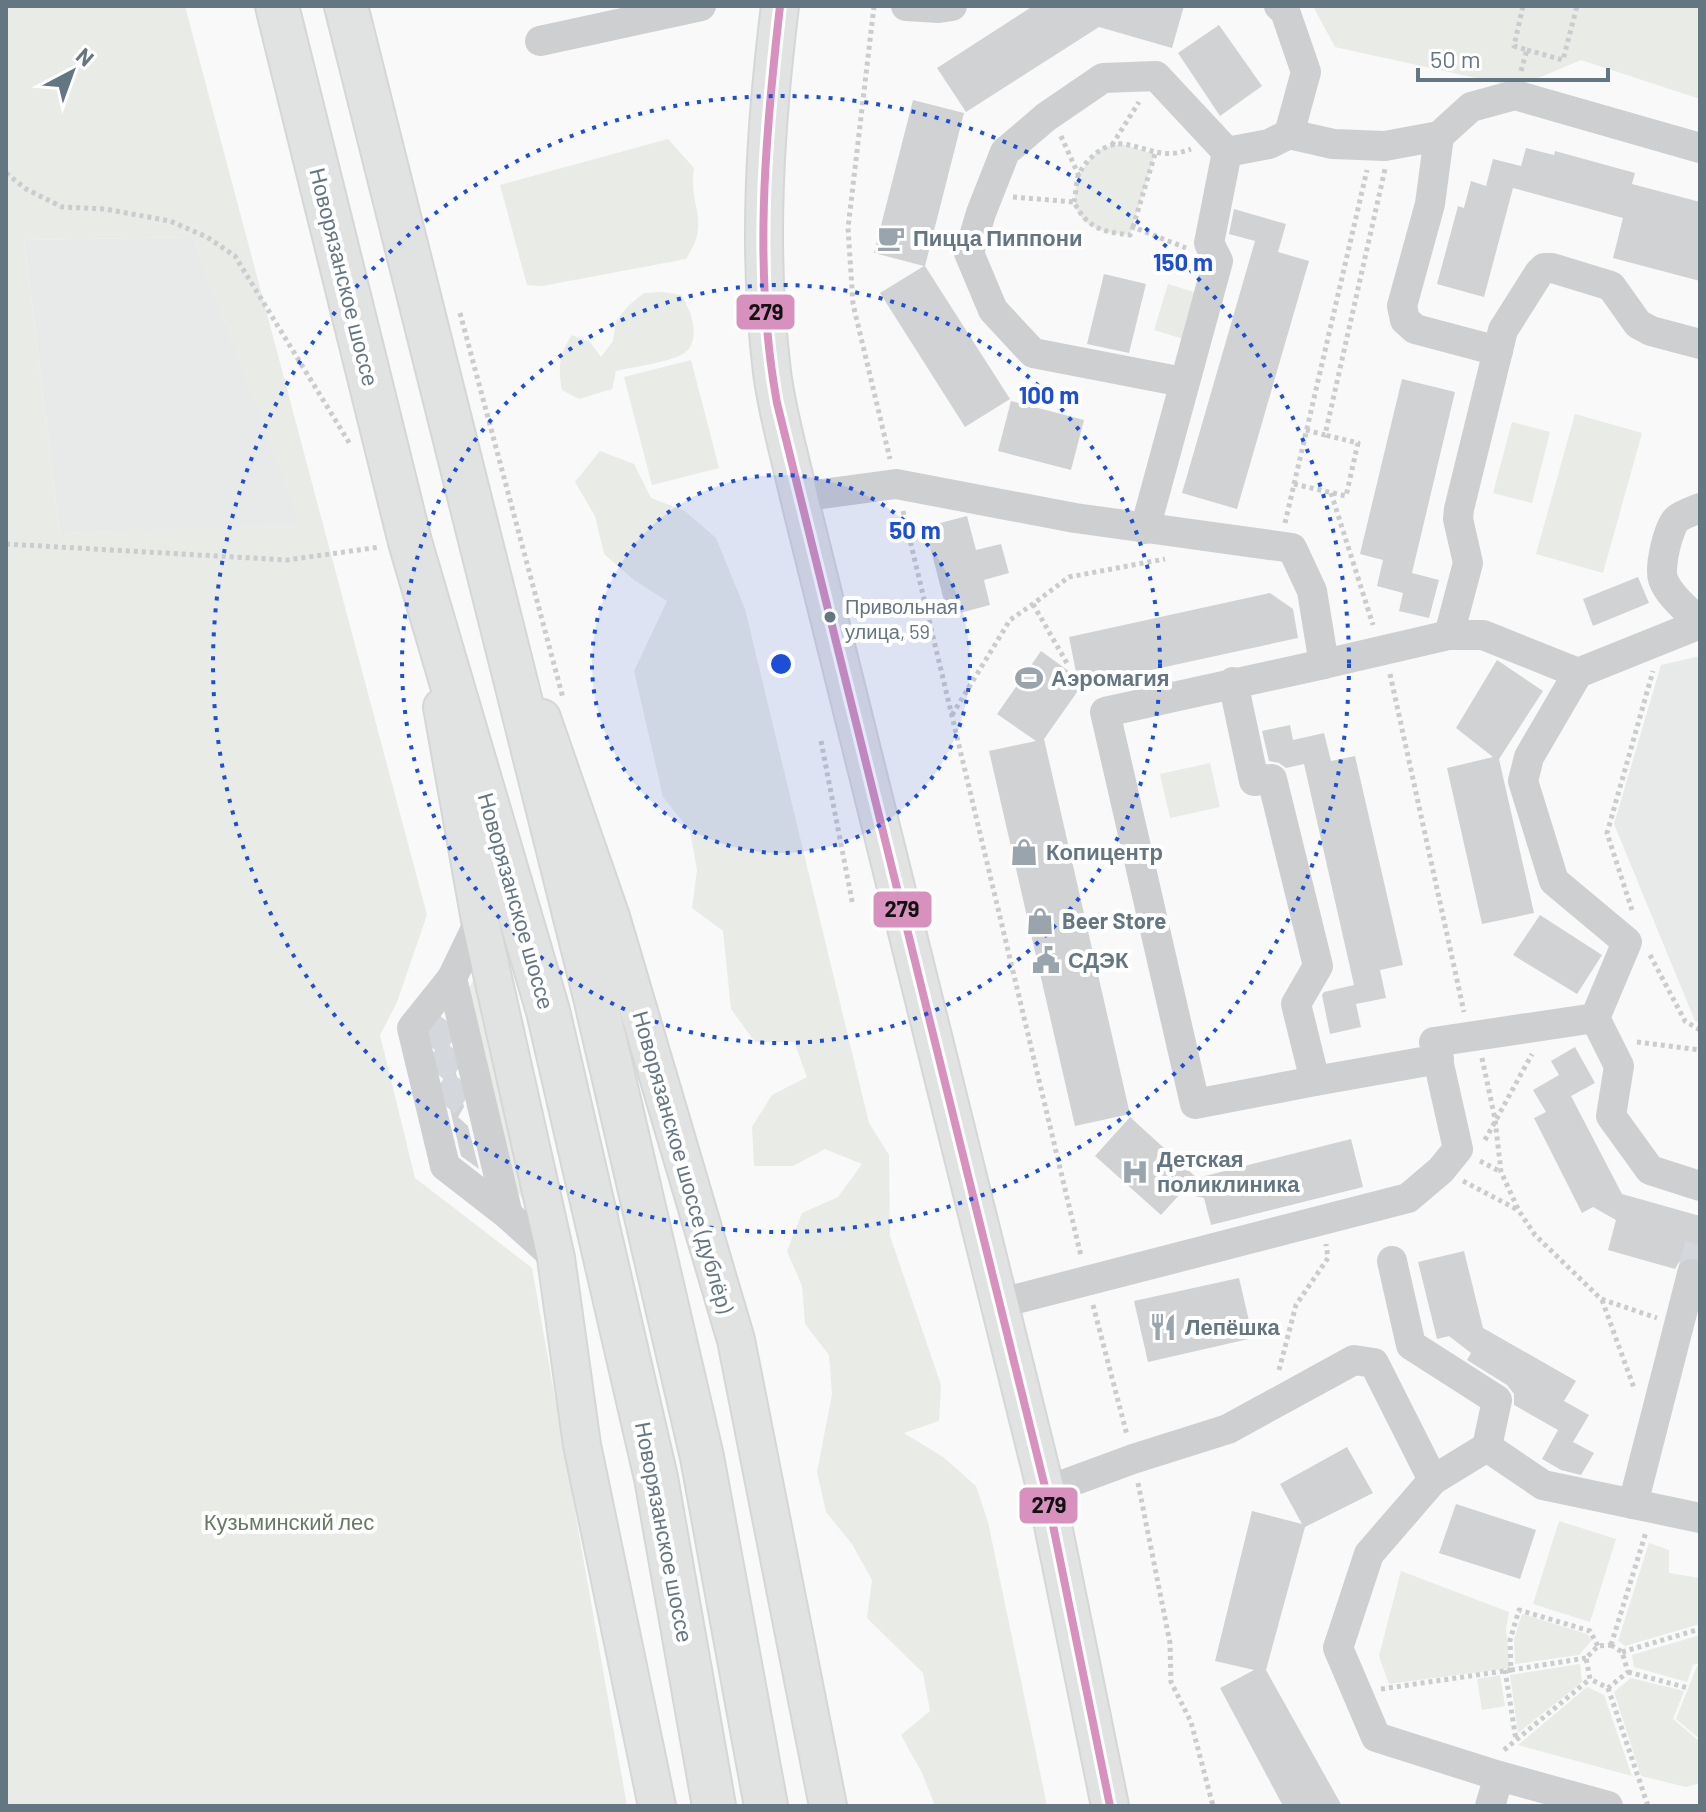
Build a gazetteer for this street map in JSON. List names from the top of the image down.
{
  "streets": {
    "highway": ["Новорязанское шоссе"],
    "main road": ["Новорязанское шоссе (дублёр)"]
  },
  "parks": ["Кузьминский лес"],
  "places": {
    "cafe": ["Пицца Пиппони"],
    "other": ["Привольная улица, 59"],
    "sports": ["Аэромагия"],
    "shop": ["Копицентр", "Beer Store"],
    "public building": ["СДЭК"],
    "hospital": ["Детская поликлиника"],
    "restaurant": ["Лепёшка"]
  },
  "lines": ["transit line 279"],
  "scale_bar": "50 m",
  "north": "top right",
  "rings": ["150 m", "100 m", "50 m"]
}
